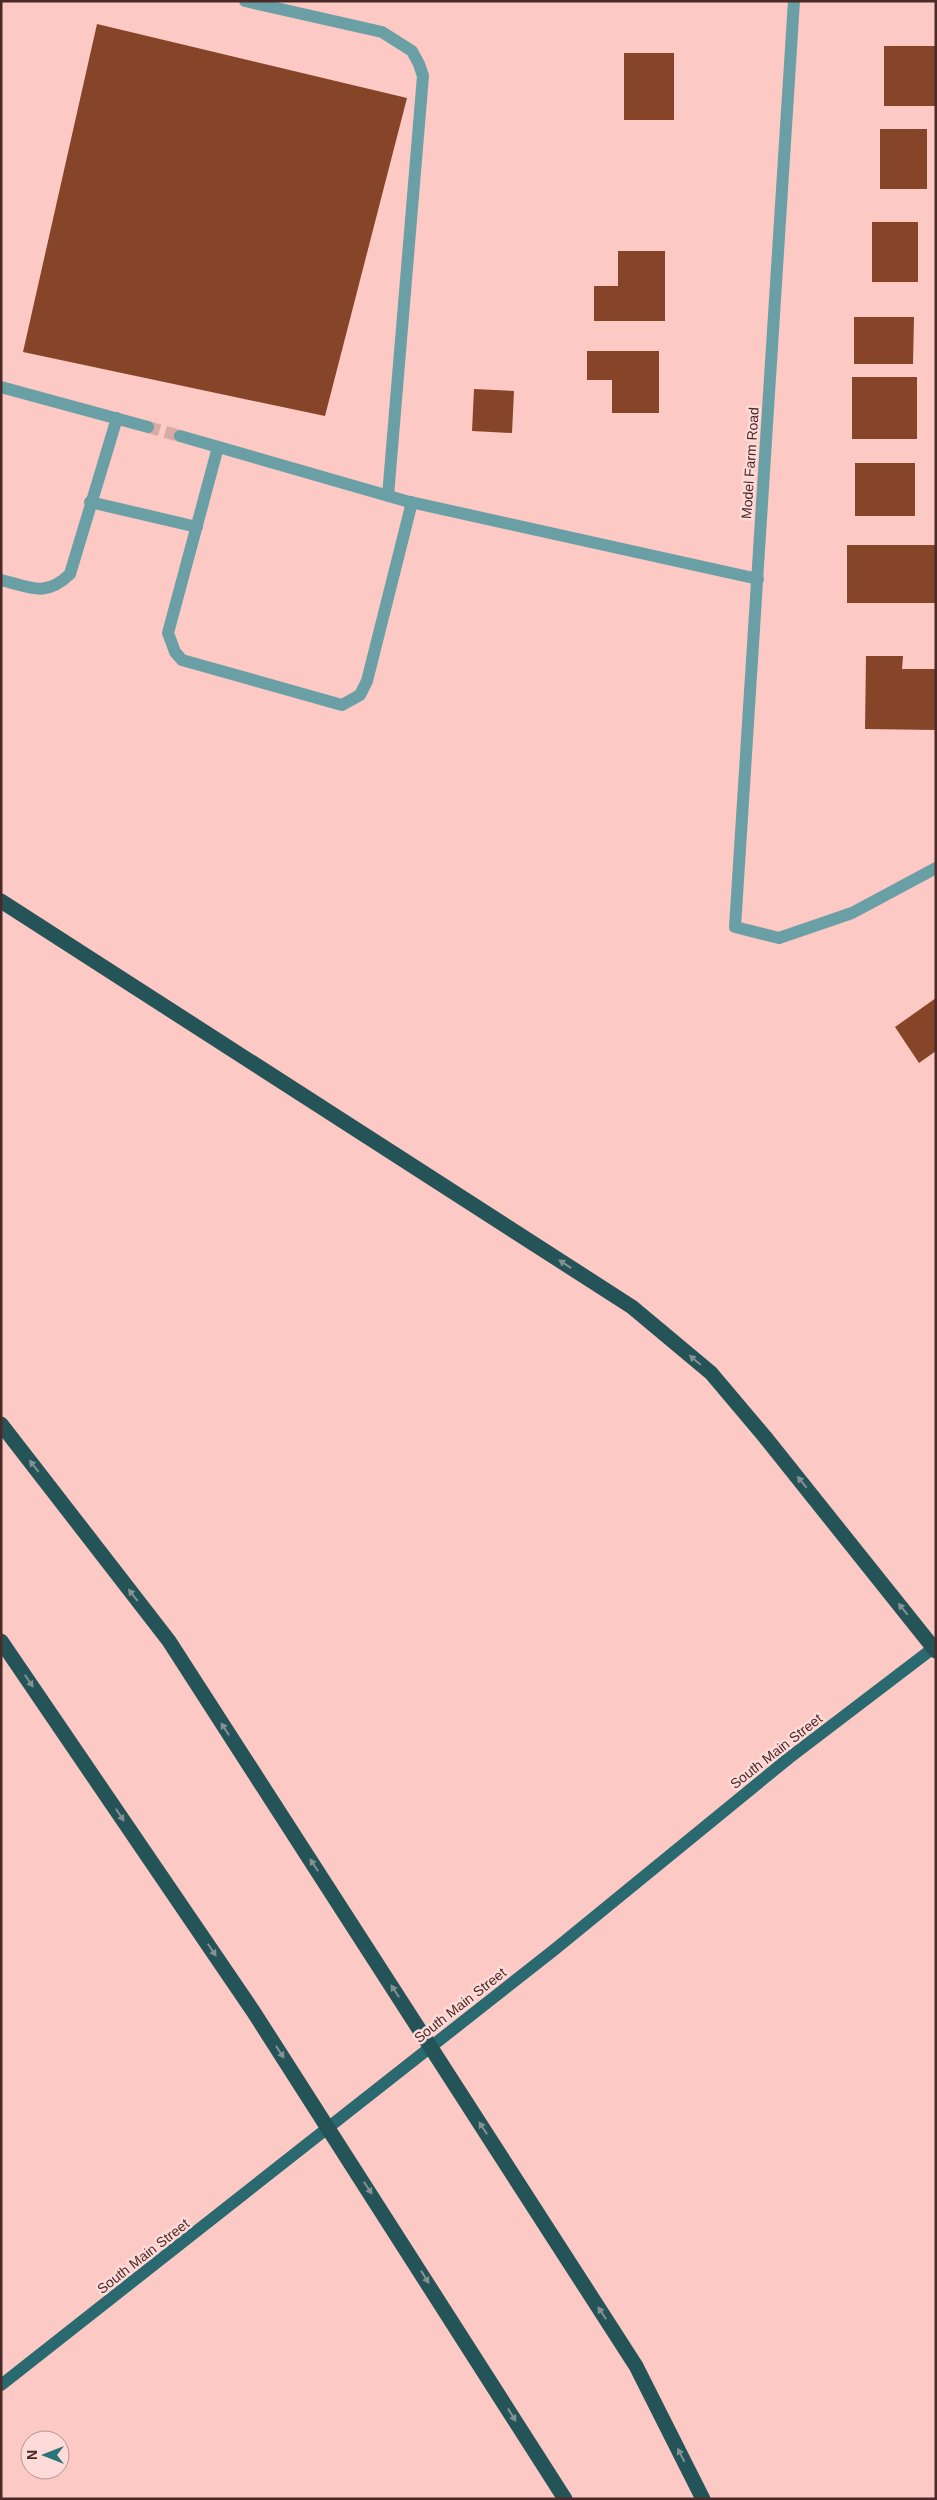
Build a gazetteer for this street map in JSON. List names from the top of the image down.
{
  "streets": {
    "main road": ["South Main Street"],
    "street": ["Model Farm Road"]
  },
  "north": "left"
}
